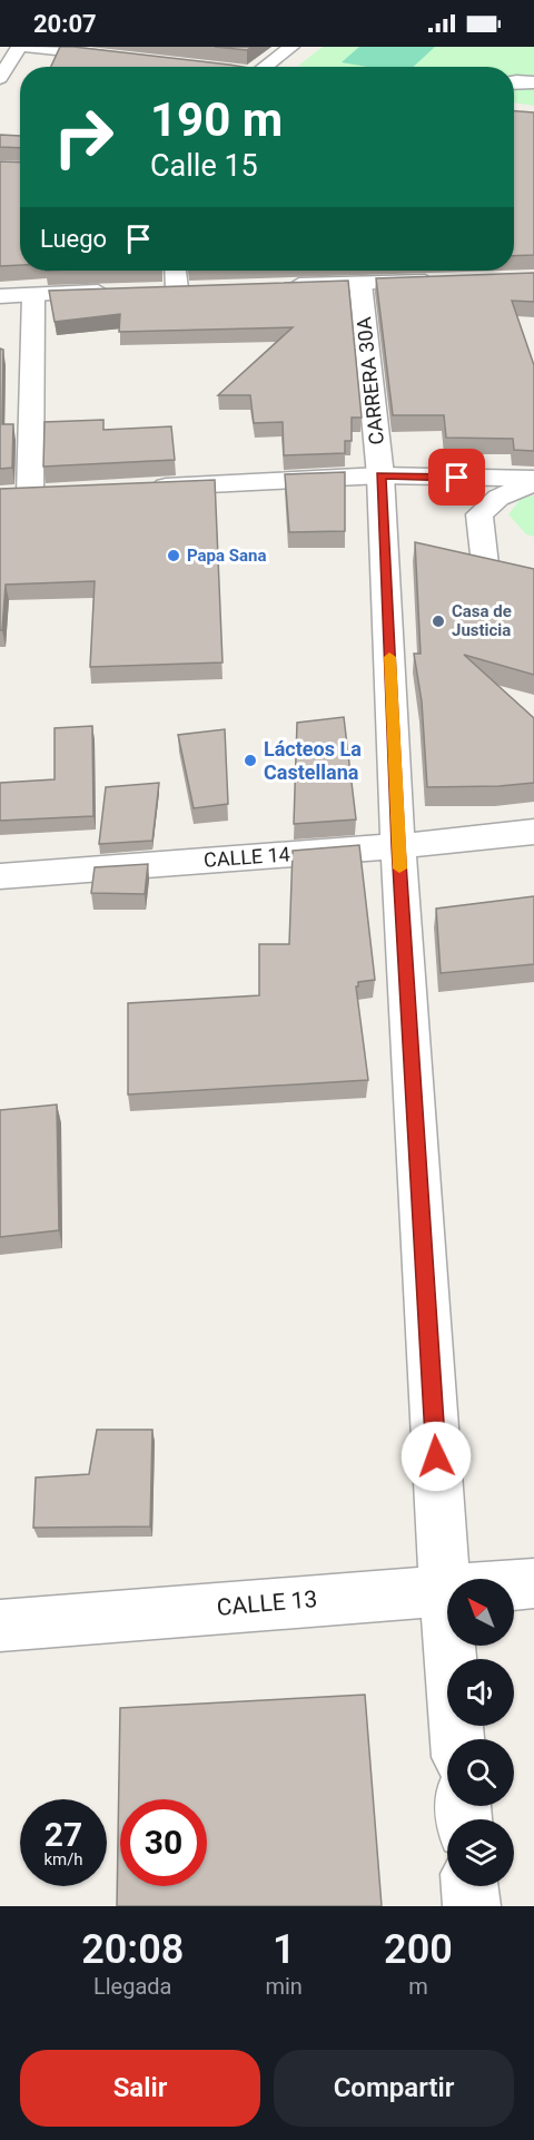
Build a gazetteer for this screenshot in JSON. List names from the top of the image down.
{
  "streets": {
    "street": ["CARRERA 30A", "CALLE 14", "CALLE 13"]
  },
  "crossings": [
    ["CARRERA 30A", "CALLE 14"],
    ["CARRERA 30A", "CALLE 13"]
  ],
  "places": ["Papa Sana", "Casa de Justicia", "Lácteos La Castellana"],
  "north": "top left",
  "page": {
    "status": "20:07",
    "turn": ["190 m", "Calle 15"],
    "then": "Luego",
    "speed": "27 km/h",
    "limit": "30",
    "eta": [
      "20:08",
      "Llegada",
      "1",
      "min",
      "200",
      "m"
    ],
    "buttons": ["Salir", "Compartir"]
  }
}
